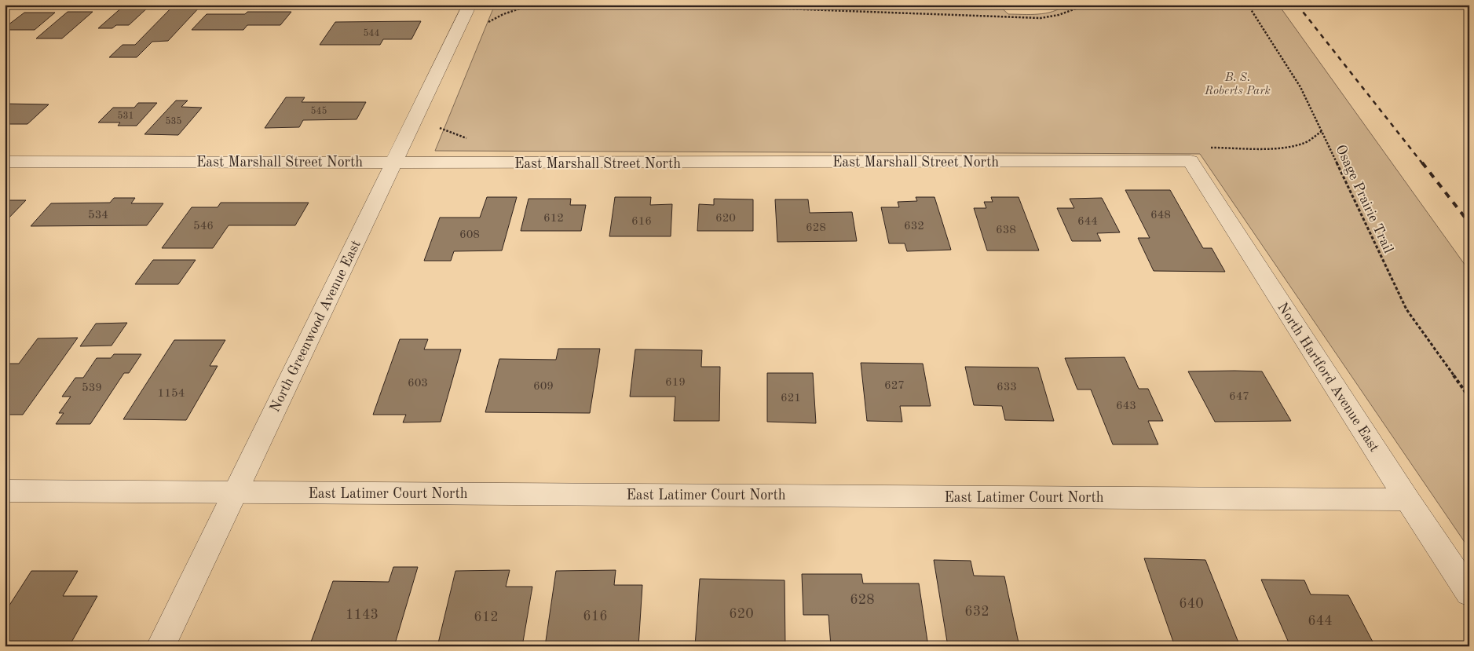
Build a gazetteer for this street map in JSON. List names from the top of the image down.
{
  "streets": {
    "street": [
      "East Marshall Street North",
      "North Greenwood Avenue East",
      "North Hartford Avenue East",
      "East Latimer Court North"
    ],
    "path": ["Osage Prairie Trail"]
  },
  "crossings": [
    ["East Marshall Street North", "North Greenwood Avenue East"],
    ["East Marshall Street North", "North Hartford Avenue East"],
    ["North Greenwood Avenue East", "East Latimer Court North"],
    ["North Hartford Avenue East", "East Latimer Court North"]
  ],
  "parks": ["B. S. Roberts Park"],
  "house_numbers": [
    "544",
    "545",
    "531",
    "535",
    "534",
    "648",
    "612",
    "620",
    "616",
    "644",
    "546",
    "632",
    "628",
    "638",
    "608",
    "619",
    "603",
    "627",
    "609",
    "633",
    "539",
    "1154",
    "647",
    "621",
    "643",
    "628",
    "640",
    "632",
    "620",
    "1143",
    "616",
    "612",
    "644"
  ]
}
